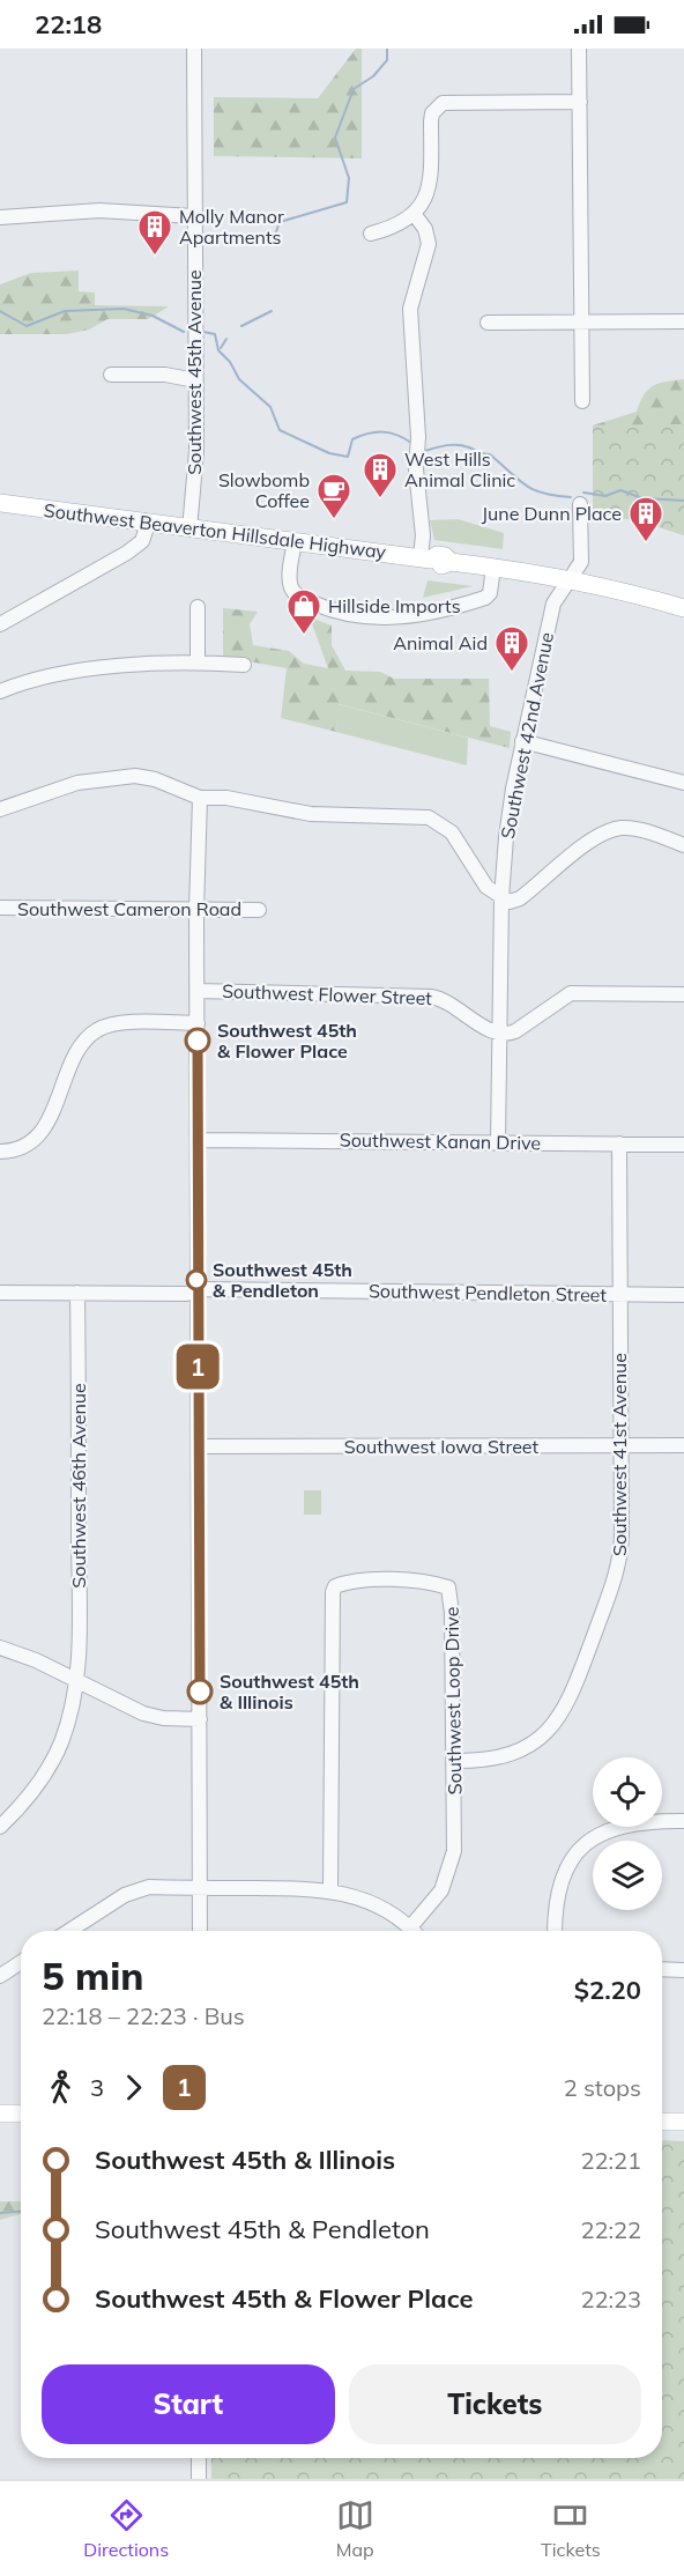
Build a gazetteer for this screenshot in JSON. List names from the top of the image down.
{
  "streets": {
    "main road": ["Southwest Beaverton Hillsdale Highway"],
    "street": [
      "Southwest 45th Avenue",
      "Southwest 42nd Avenue",
      "Southwest Cameron Road",
      "Southwest Flower Street",
      "Southwest Kanan Drive",
      "Southwest Pendleton Street",
      "Southwest Iowa Street",
      "Southwest 41st Avenue",
      "Southwest 46th Avenue",
      "Southwest Loop Drive"
    ]
  },
  "crossings": [
    ["Southwest 45th Avenue", "Southwest Beaverton Hillsdale Highway"],
    ["Southwest Beaverton Hillsdale Highway", "Southwest 42nd Avenue"],
    ["Southwest 42nd Avenue", "Southwest Flower Street"],
    ["Southwest 42nd Avenue", "Southwest Kanan Drive"],
    ["Southwest Kanan Drive", "Southwest 41st Avenue"],
    ["Southwest Pendleton Street", "Southwest 41st Avenue"],
    ["Southwest Pendleton Street", "Southwest 46th Avenue"],
    ["Southwest Iowa Street", "Southwest 41st Avenue"],
    ["Southwest 41st Avenue", "Southwest Loop Drive"]
  ],
  "places": {
    "building": [
      "Molly Manor Apartments",
      "West Hills Animal Clinic",
      "June Dunn Place",
      "Animal Aid"
    ],
    "cafe": ["Slowbomb Coffee"],
    "shop": ["Hillside Imports"],
    "other": ["Southwest 45th & Flower Place", "Southwest 45th & Pendleton", "Southwest 45th & Illinois"]
  },
  "lines": ["bus line 1"],
  "page": {
    "status": "22:18",
    "on_map": "1",
    "heading": ["5 min", "22:18 – 22:23 · Bus", "$2.20"],
    "legs": ["3", "1", "2 stops"],
    "list": [
      {
        "name": "Southwest 45th & Illinois",
        "value": "22:21"
      },
      {
        "name": "Southwest 45th & Pendleton",
        "value": "22:22"
      },
      {
        "name": "Southwest 45th & Flower Place",
        "value": "22:23"
      }
    ],
    "buttons": ["Start", "Tickets"],
    "tabs": ["Directions", "Map", "Tickets"]
  }
}
